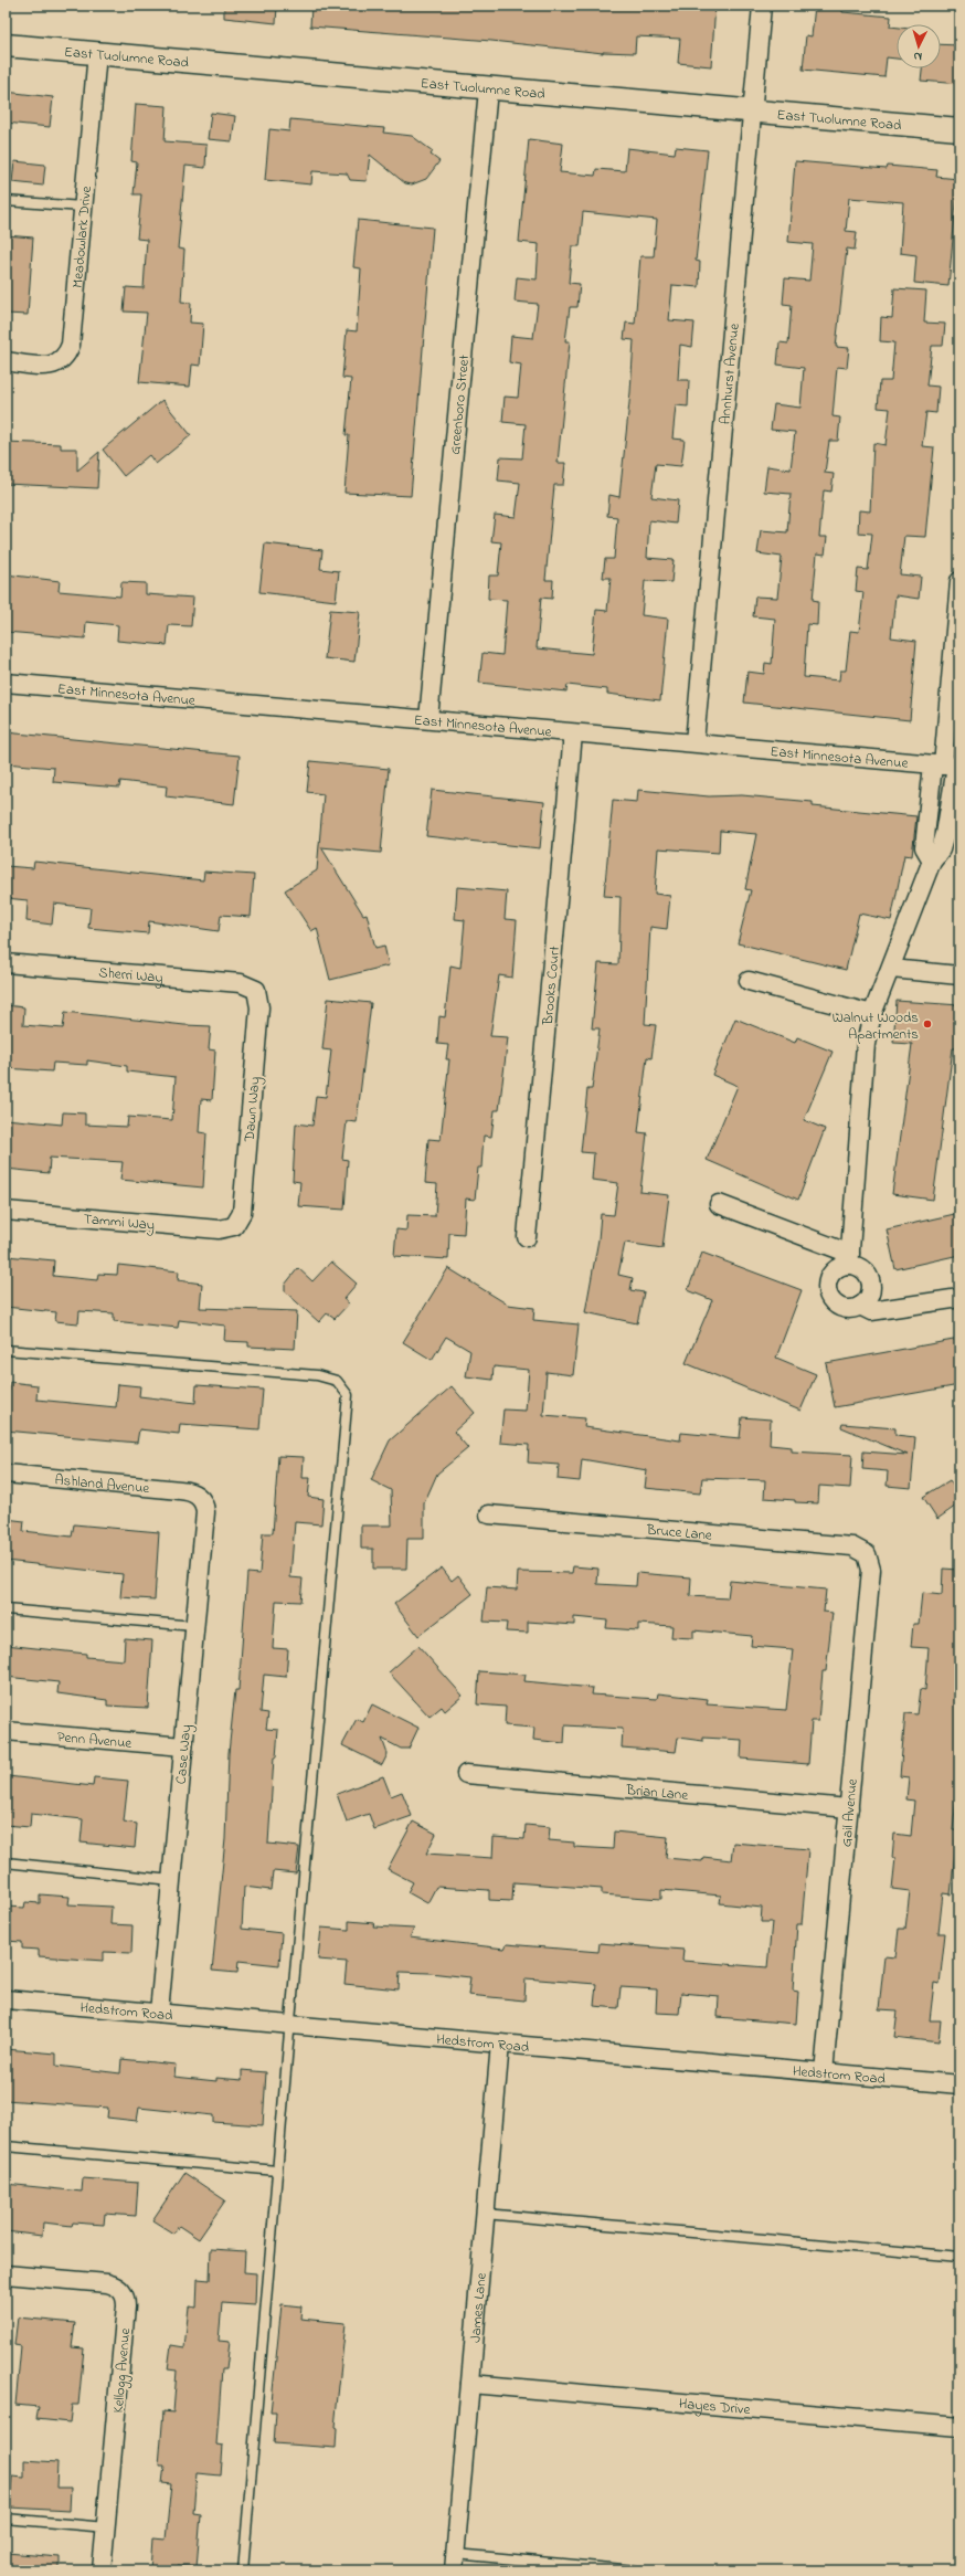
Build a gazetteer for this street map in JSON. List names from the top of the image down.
{
  "streets": {
    "street": [
      "East Tuolumne Road",
      "Meadowlark Drive",
      "Annhurst Avenue",
      "Greenboro Street",
      "East Minnesota Avenue",
      "Sherri Way",
      "Brooks Court",
      "Dawn Way",
      "Tammi Way",
      "Ashland Avenue",
      "Bruce Lane",
      "Penn Avenue",
      "Case Way",
      "Brian Lane",
      "Gail Avenue",
      "Hedstrom Road",
      "James Lane",
      "Kellogg Avenue",
      "Hayes Drive"
    ]
  },
  "crossings": [
    ["East Tuolumne Road", "Meadowlark Drive"],
    ["East Tuolumne Road", "Annhurst Avenue"],
    ["East Tuolumne Road", "Greenboro Street"],
    ["Annhurst Avenue", "East Minnesota Avenue"],
    ["Greenboro Street", "East Minnesota Avenue"],
    ["East Minnesota Avenue", "Brooks Court"],
    ["Sherri Way", "Dawn Way"],
    ["Dawn Way", "Tammi Way"],
    ["Ashland Avenue", "Case Way"],
    ["Bruce Lane", "Gail Avenue"],
    ["Penn Avenue", "Case Way"],
    ["Case Way", "Hedstrom Road"],
    ["Brian Lane", "Gail Avenue"],
    ["Gail Avenue", "Hedstrom Road"],
    ["Hedstrom Road", "James Lane"],
    ["James Lane", "Hayes Drive"]
  ],
  "places": ["Walnut Woods Apartments"],
  "north": "bottom"
}
